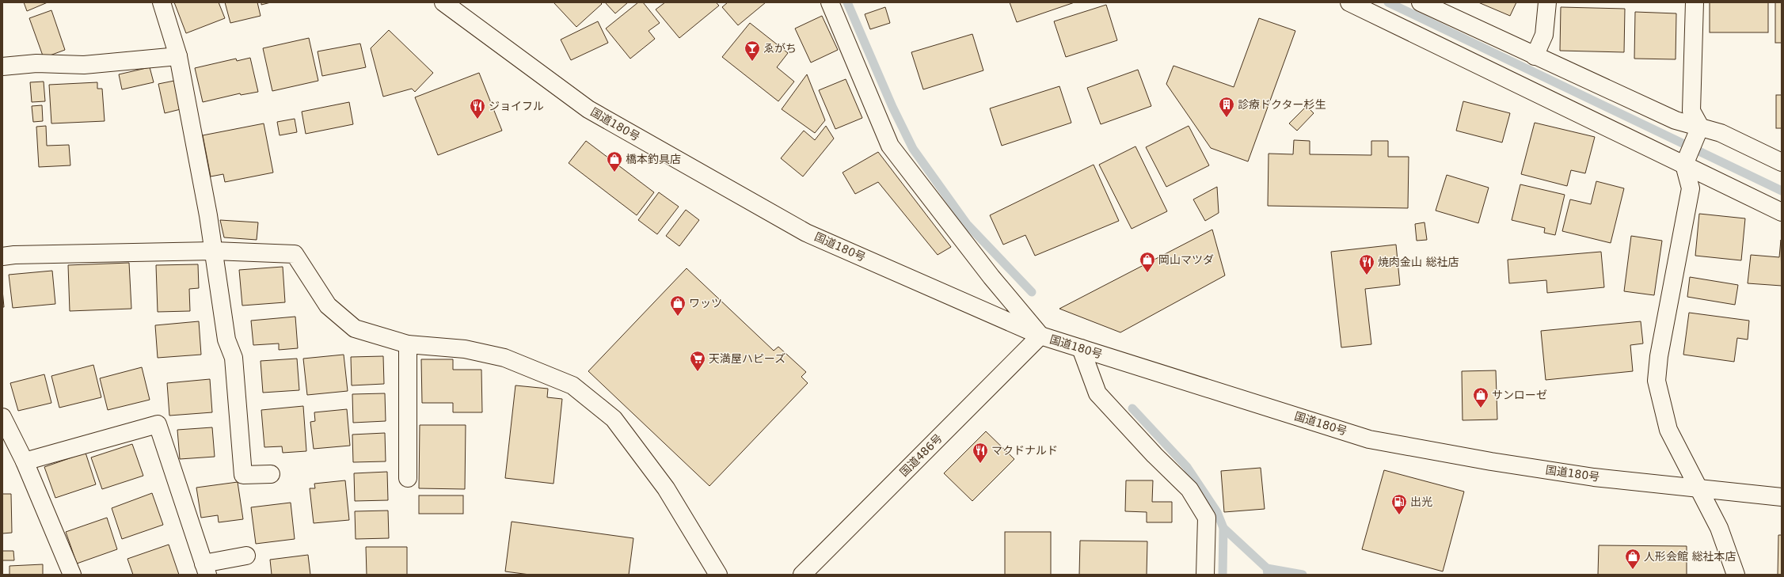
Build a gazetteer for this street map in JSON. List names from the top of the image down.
{
  "streets": {
    "main road": ["国道180号", "国道486号"]
  },
  "crossings": [
    ["国道180号", "国道486号"]
  ],
  "places": {
    "bar": ["ゑがち"],
    "building": ["診療ドクター杉生"],
    "restaurant": ["ジョイフル", "焼肉金山 総社店", "マクドナルド"],
    "shop": [
      "橋本釣具店",
      "岡山マツダ",
      "ワッツ",
      "サンローゼ",
      "人形会館 総社本店"
    ],
    "supermarket": ["天満屋ハピーズ"],
    "fuel station": ["出光"]
  }
}
